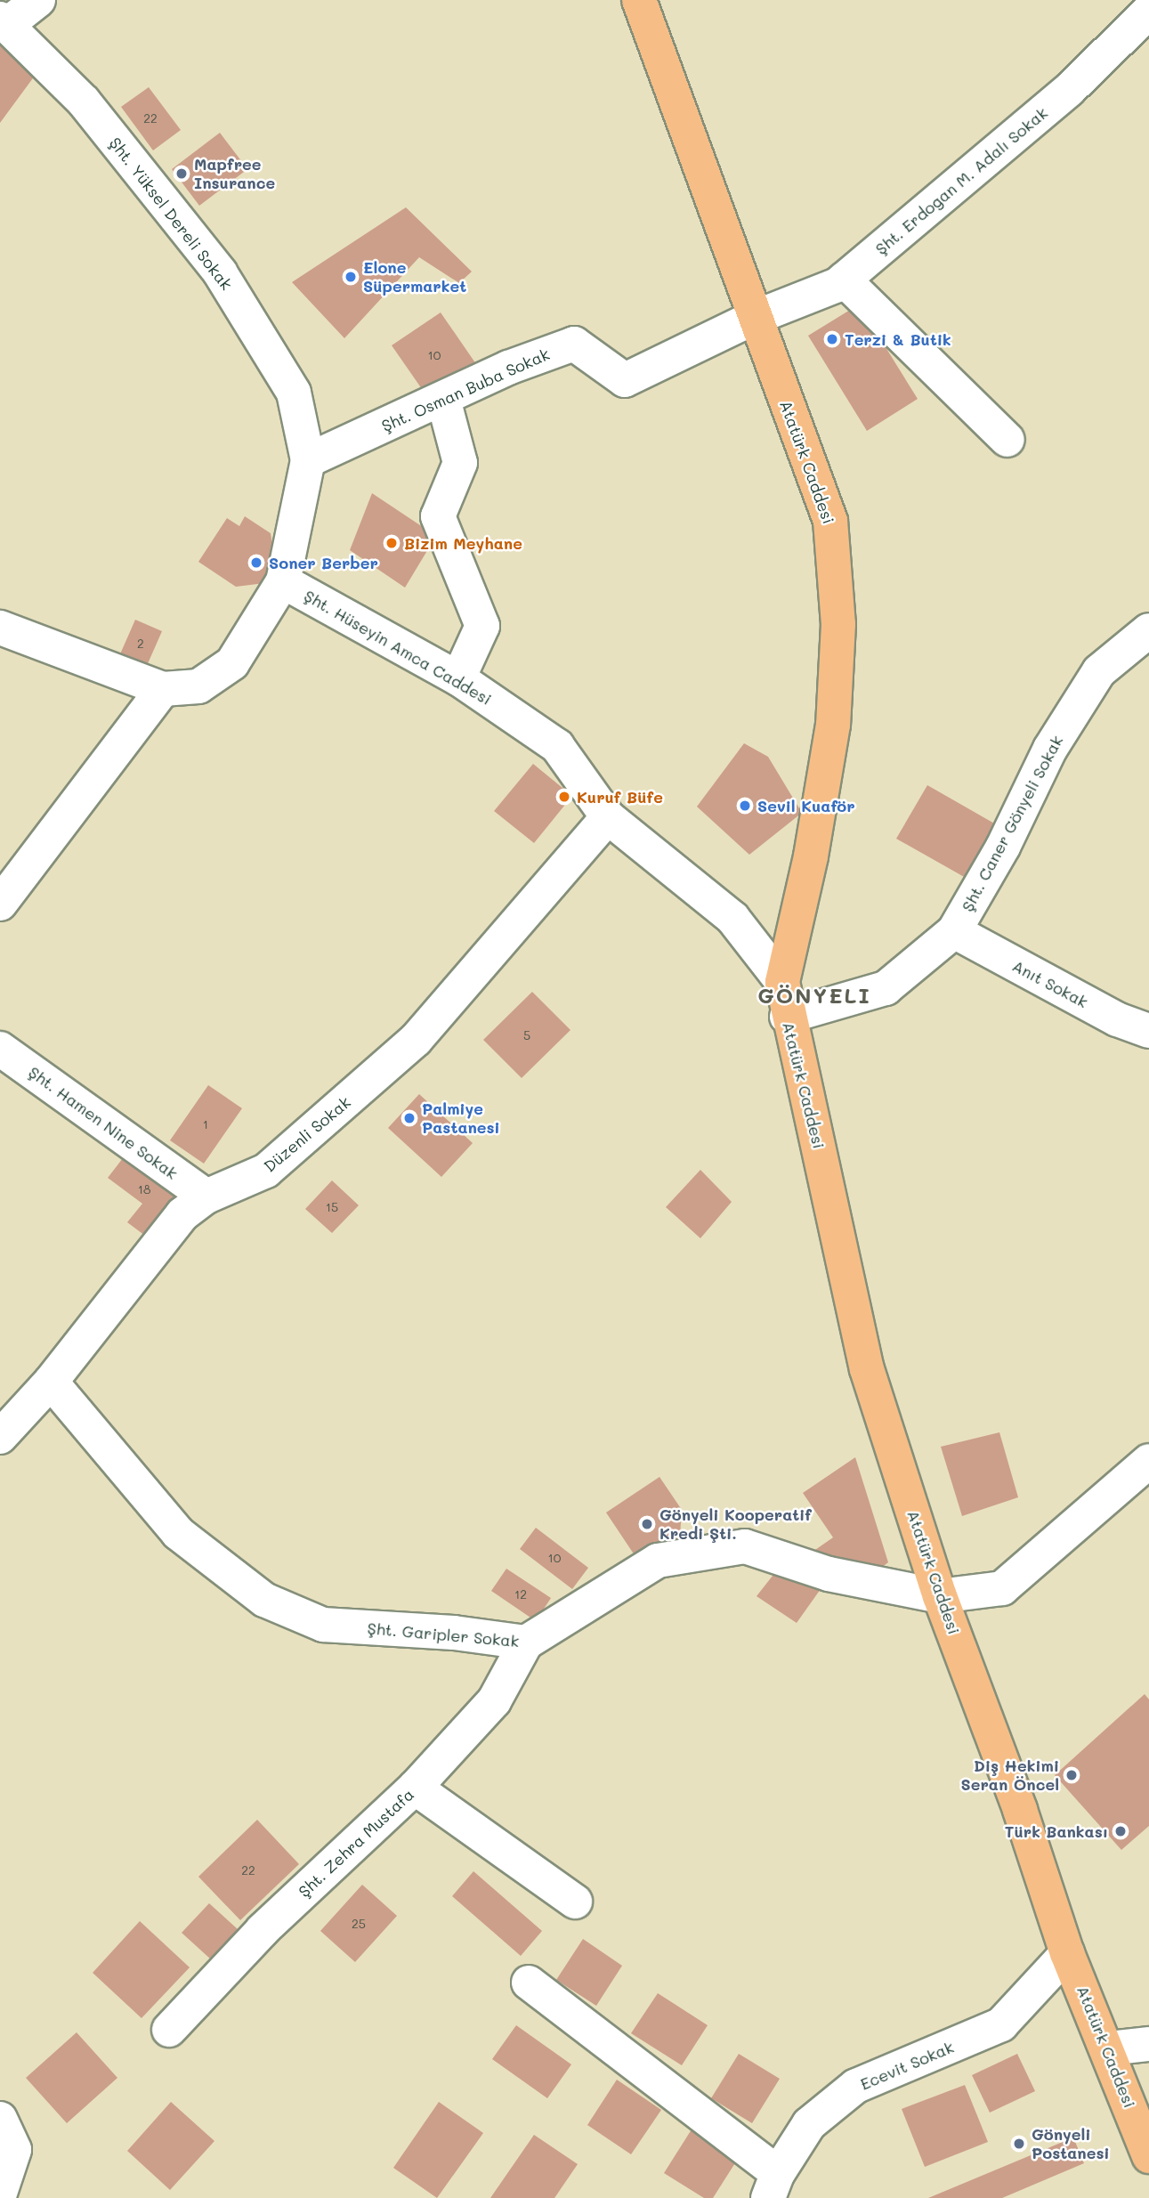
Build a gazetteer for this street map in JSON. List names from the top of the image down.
{
  "streets": {
    "main road": ["Atatürk Caddesi"],
    "street": [
      "Şht. Erdogan M. Adalı Sokak",
      "Şht. Yüksel Dereli Sokak",
      "Şht. Osman Buba Sokak",
      "Şht. Hüseyin Amca Caddesi",
      "Şht. Caner Gönyeli Sokak",
      "Anıt Sokak",
      "Şht. Hamen Nine Sokak",
      "Düzenli Sokak",
      "Şht. Garipler Sokak",
      "Şht. Zehra Mustafa",
      "Ecevit Sokak"
    ]
  },
  "crossings": [
    ["Şht. Erdogan M. Adalı Sokak", "Şht. Osman Buba Sokak"],
    ["Şht. Erdogan M. Adalı Sokak", "Atatürk Caddesi"],
    ["Şht. Yüksel Dereli Sokak", "Şht. Osman Buba Sokak"],
    ["Şht. Yüksel Dereli Sokak", "Şht. Hüseyin Amca Caddesi"],
    ["Şht. Osman Buba Sokak", "Atatürk Caddesi"],
    ["Atatürk Caddesi", "Şht. Hüseyin Amca Caddesi"],
    ["Atatürk Caddesi", "Şht. Caner Gönyeli Sokak"],
    ["Atatürk Caddesi", "Şht. Garipler Sokak"],
    ["Atatürk Caddesi", "Ecevit Sokak"],
    ["Şht. Hüseyin Amca Caddesi", "Düzenli Sokak"],
    ["Şht. Caner Gönyeli Sokak", "Anıt Sokak"],
    ["Şht. Hamen Nine Sokak", "Düzenli Sokak"],
    ["Düzenli Sokak", "Şht. Garipler Sokak"],
    ["Şht. Garipler Sokak", "Şht. Zehra Mustafa"]
  ],
  "districts": ["GÖNYELI"],
  "places": [
    "Mapfree Insurance",
    "Elone Süpermarket",
    "Terzi & Butik",
    "Bizim Meyhane",
    "Soner Berber",
    "Kuruf Büfe",
    "Sevil Kuaför",
    "Palmiye Pastanesi",
    "Gönyeli Kooperatif Kredi Şti.",
    "Diş Hekimi Seran Öncel",
    "Türk Bankası",
    "Gönyeli Postanesi"
  ],
  "house_numbers": [
    "22",
    "10",
    "2",
    "5",
    "1",
    "18",
    "15",
    "10",
    "12",
    "22",
    "25"
  ]
}
